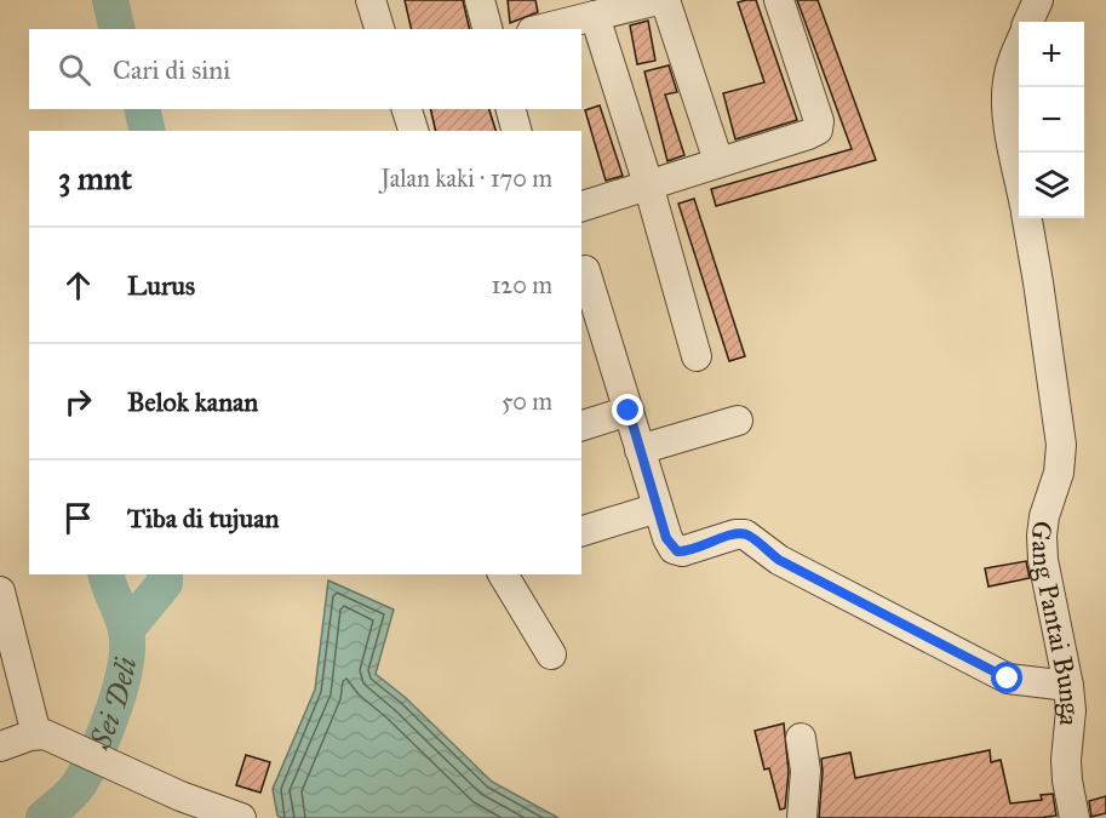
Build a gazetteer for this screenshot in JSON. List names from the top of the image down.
{
  "streets": {
    "street": ["Gang Pantai Bunga"]
  },
  "water": ["Sei Deli"],
  "page": {
    "map_buttons": ["+", "−"],
    "search": "Cari di sini",
    "heading": ["3 mnt", "Jalan kaki · 170 m"],
    "list": [
      ["Lurus", "120 m"],
      ["Belok kanan", "50 m"],
      "Tiba di tujuan"
    ]
  }
}
